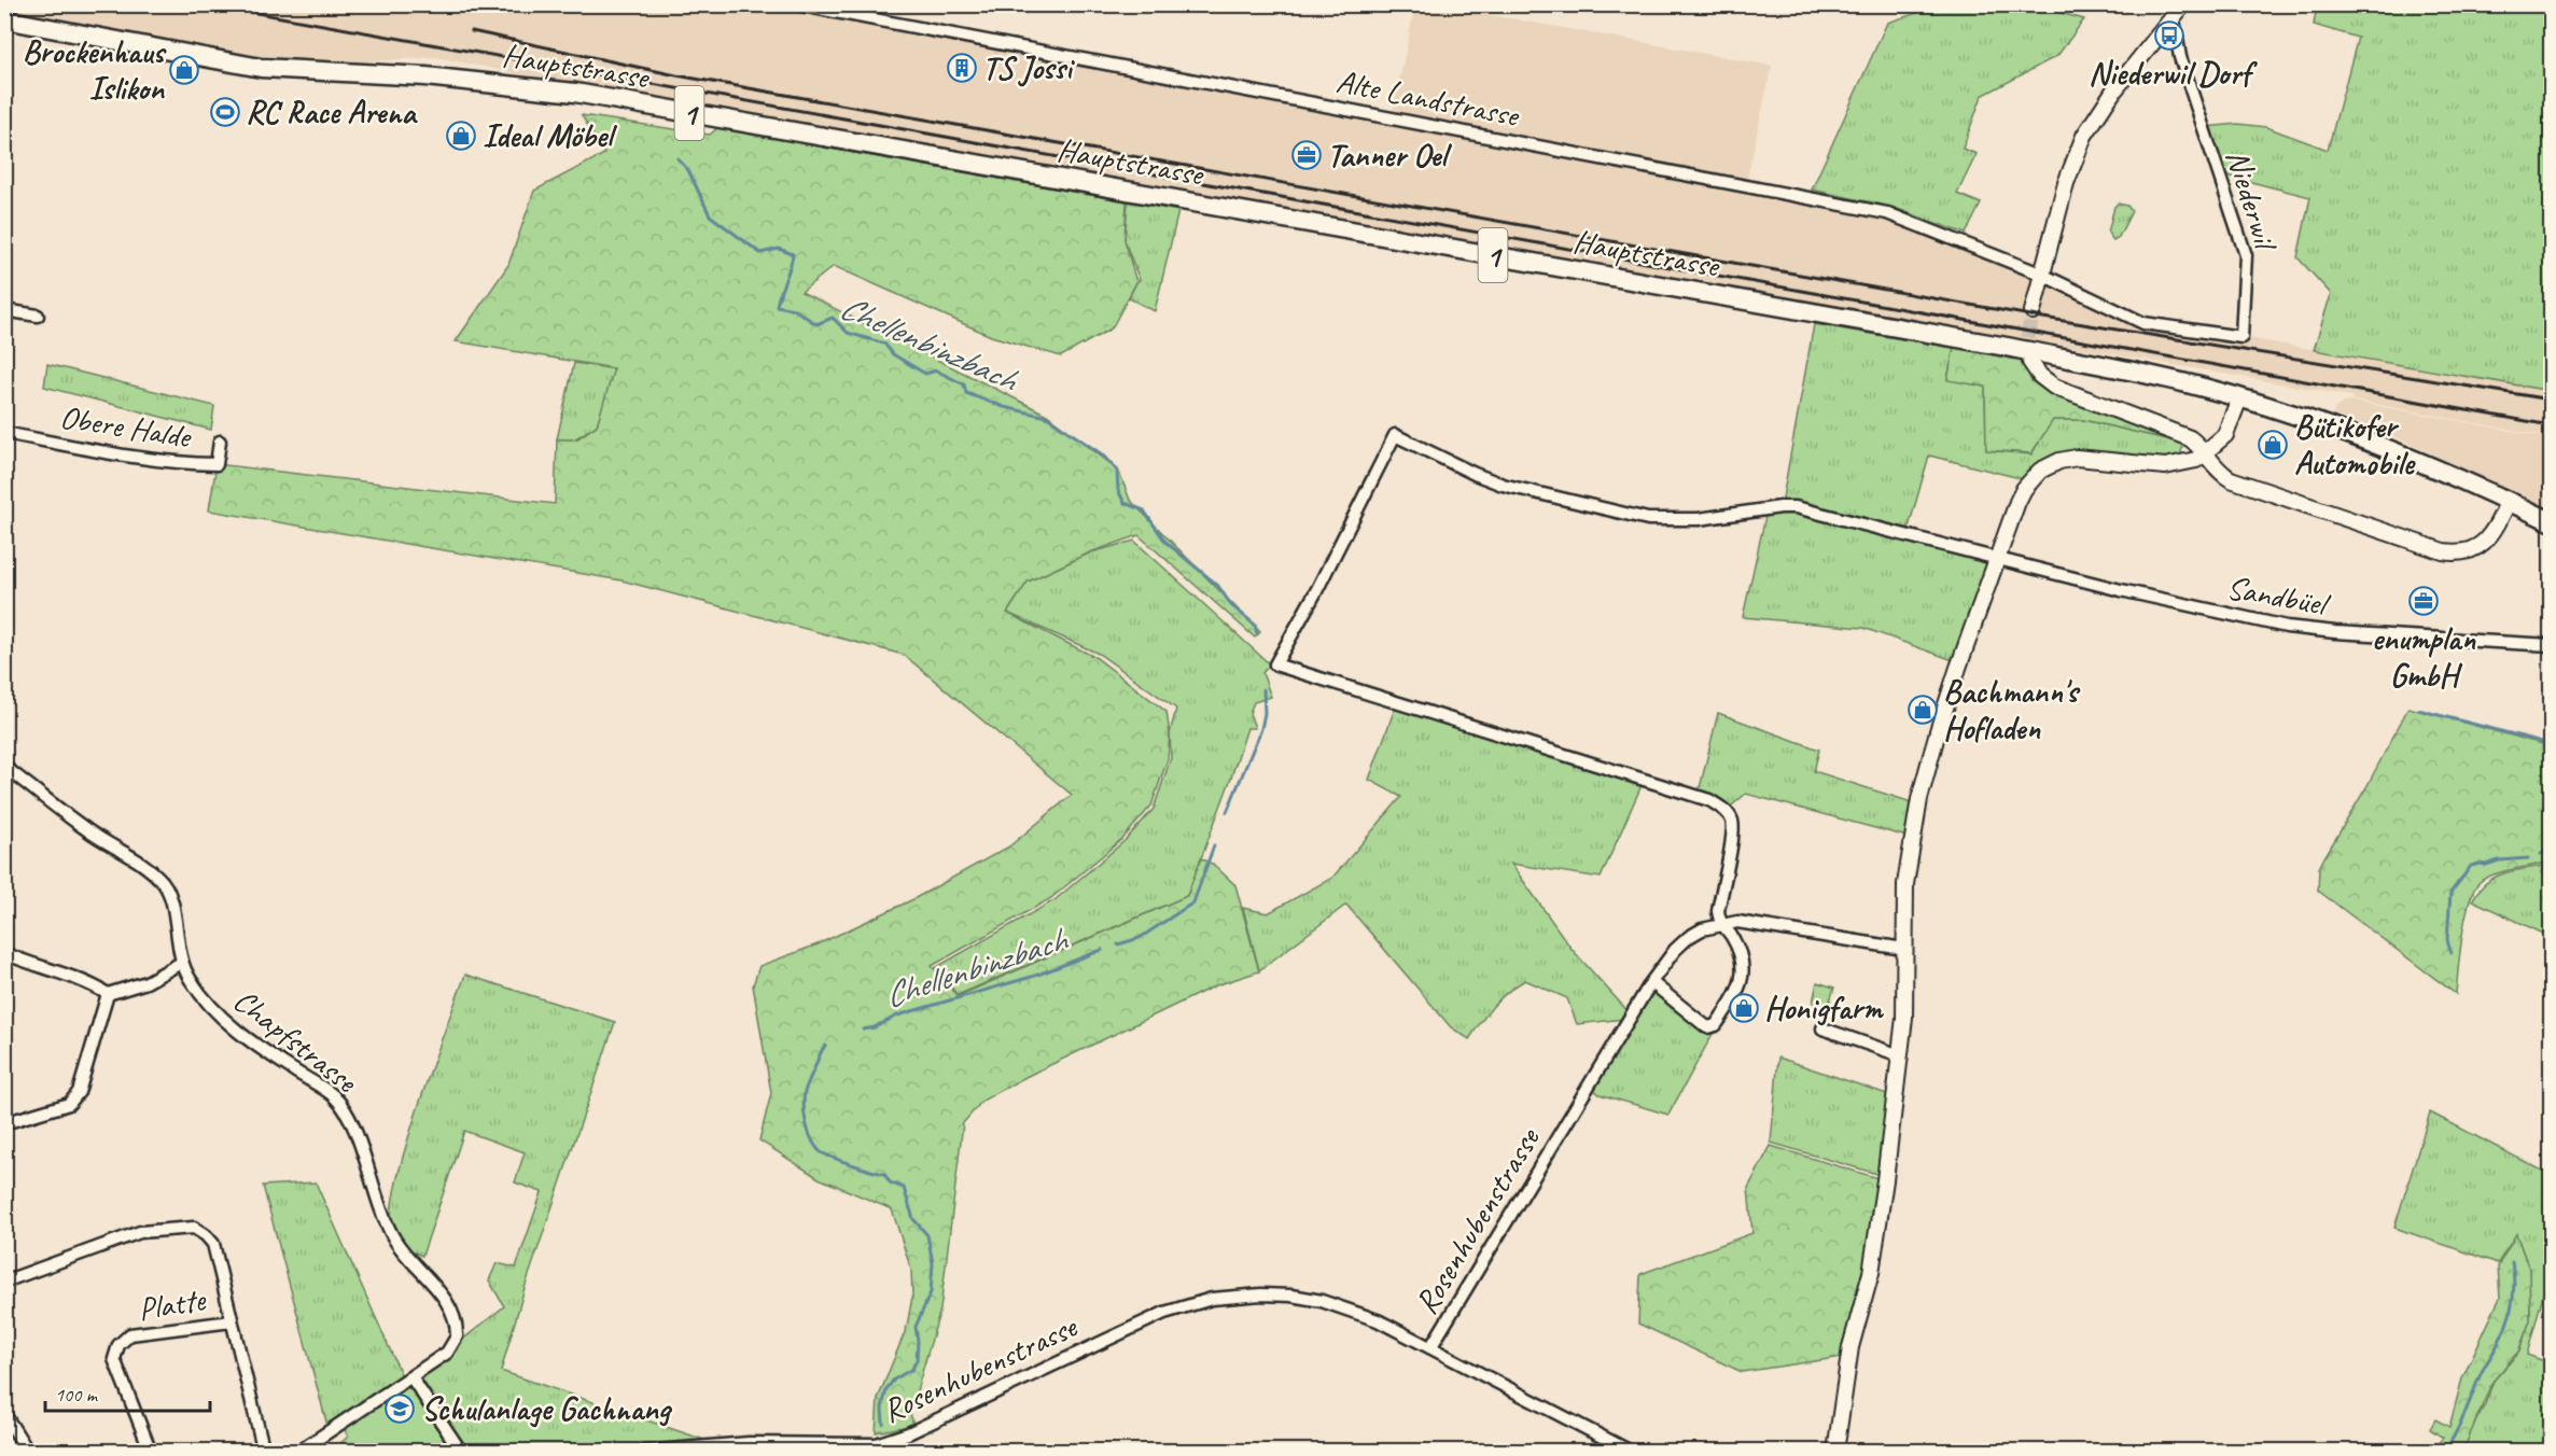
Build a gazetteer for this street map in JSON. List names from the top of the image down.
{
  "streets": {
    "main road": ["Hauptstrasse", "1"],
    "street": [
      "Alte Landstrasse",
      "Niederwil",
      "Obere Halde",
      "Sandbüel",
      "Chapfstrasse",
      "Rosenhubenstrasse",
      "Platte"
    ]
  },
  "crossings": [
    ["Hauptstrasse", "1"],
    ["Alte Landstrasse", "Niederwil"],
    ["Sandbüel", "Rosenhubenstrasse"]
  ],
  "water": ["Chellenbinzbach"],
  "places": {
    "bus stop": ["Niederwil Dorf"],
    "building": ["TS Jossi"],
    "shop": [
      "Brockenhaus Islikon",
      "Ideal Möbel",
      "Bütikofer Automobile",
      "Bachmann's Hofladen",
      "Honigfarm"
    ],
    "sports": ["RC Race Arena"],
    "office": ["Tanner Oel", "enumplan GmbH"],
    "school or university": ["Schulanlage Gachnang"]
  },
  "scale_bar": "100 m"
}
